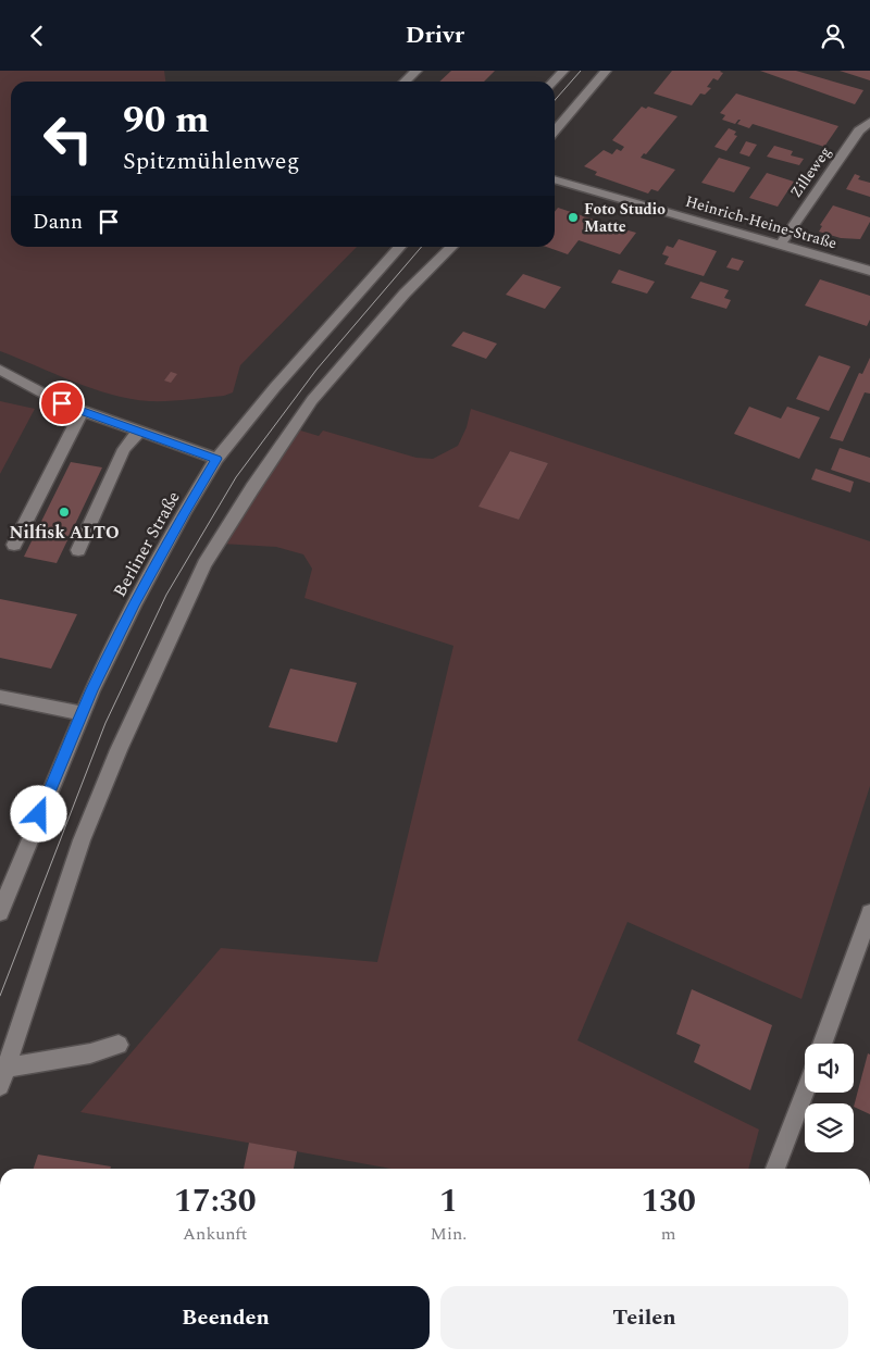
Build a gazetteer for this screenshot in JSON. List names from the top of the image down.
{
  "streets": {
    "street": ["Zilleweg", "Heinrich-Heine-Straße", "Berliner Straße"]
  },
  "crossings": [
    ["Zilleweg", "Heinrich-Heine-Straße"]
  ],
  "places": ["Foto Studio Matte", "Nilfisk ALTO"],
  "page": {
    "header": "Drivr",
    "turn": ["90 m", "Spitzmühlenweg"],
    "then": "Dann",
    "eta": [
      "17:30",
      "Ankunft",
      "1",
      "Min.",
      "130",
      "m"
    ],
    "buttons": ["Beenden", "Teilen"]
  }
}
